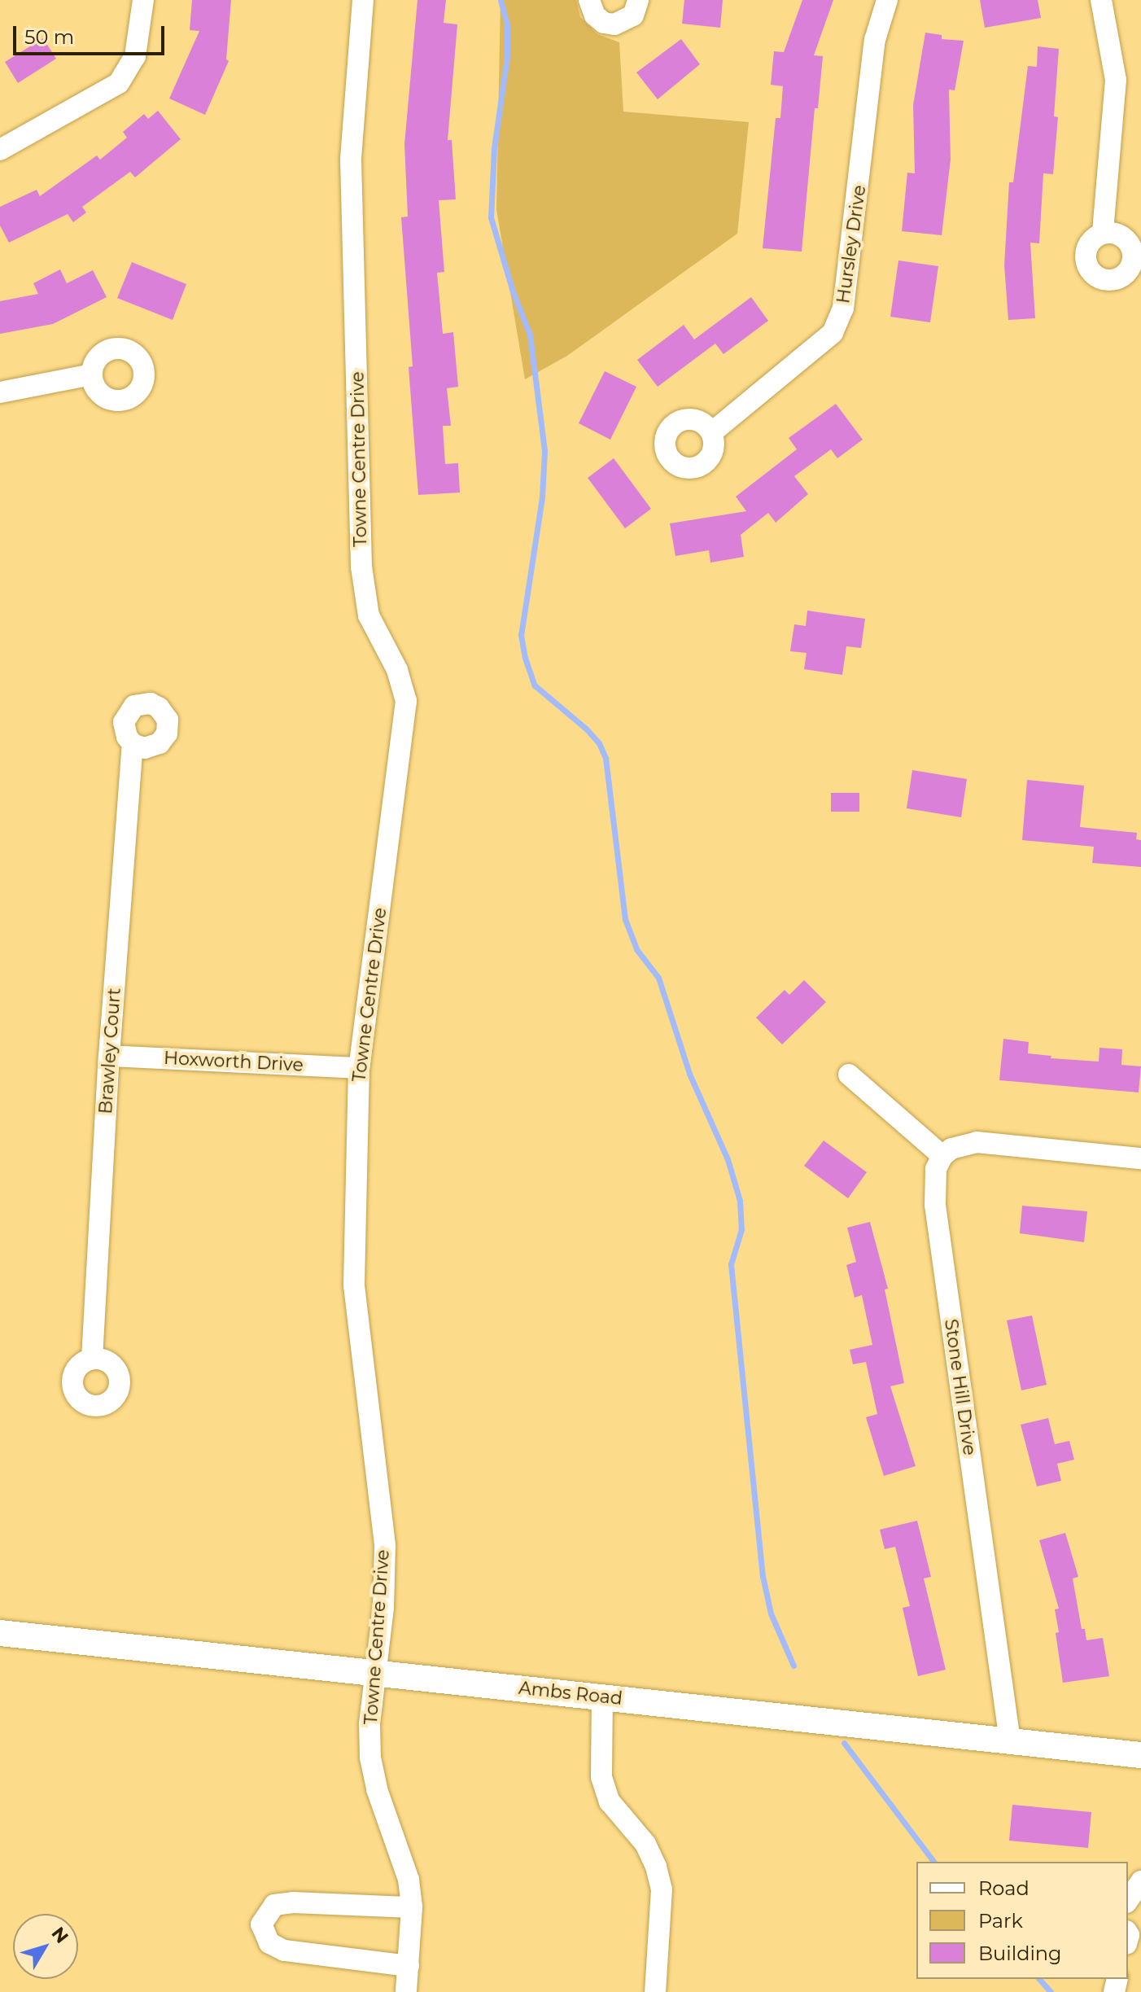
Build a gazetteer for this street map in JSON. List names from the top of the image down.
{
  "streets": {
    "street": [
      "Hursley Drive",
      "Towne Centre Drive",
      "Brawley Court",
      "Hoxworth Drive",
      "Stone Hill Drive",
      "Ambs Road"
    ]
  },
  "crossings": [
    ["Towne Centre Drive", "Hoxworth Drive"],
    ["Towne Centre Drive", "Ambs Road"],
    ["Brawley Court", "Hoxworth Drive"],
    ["Stone Hill Drive", "Ambs Road"]
  ],
  "legend": ["Road", "Park", "Building"],
  "scale_bar": "50 m",
  "north": "top right"
}
